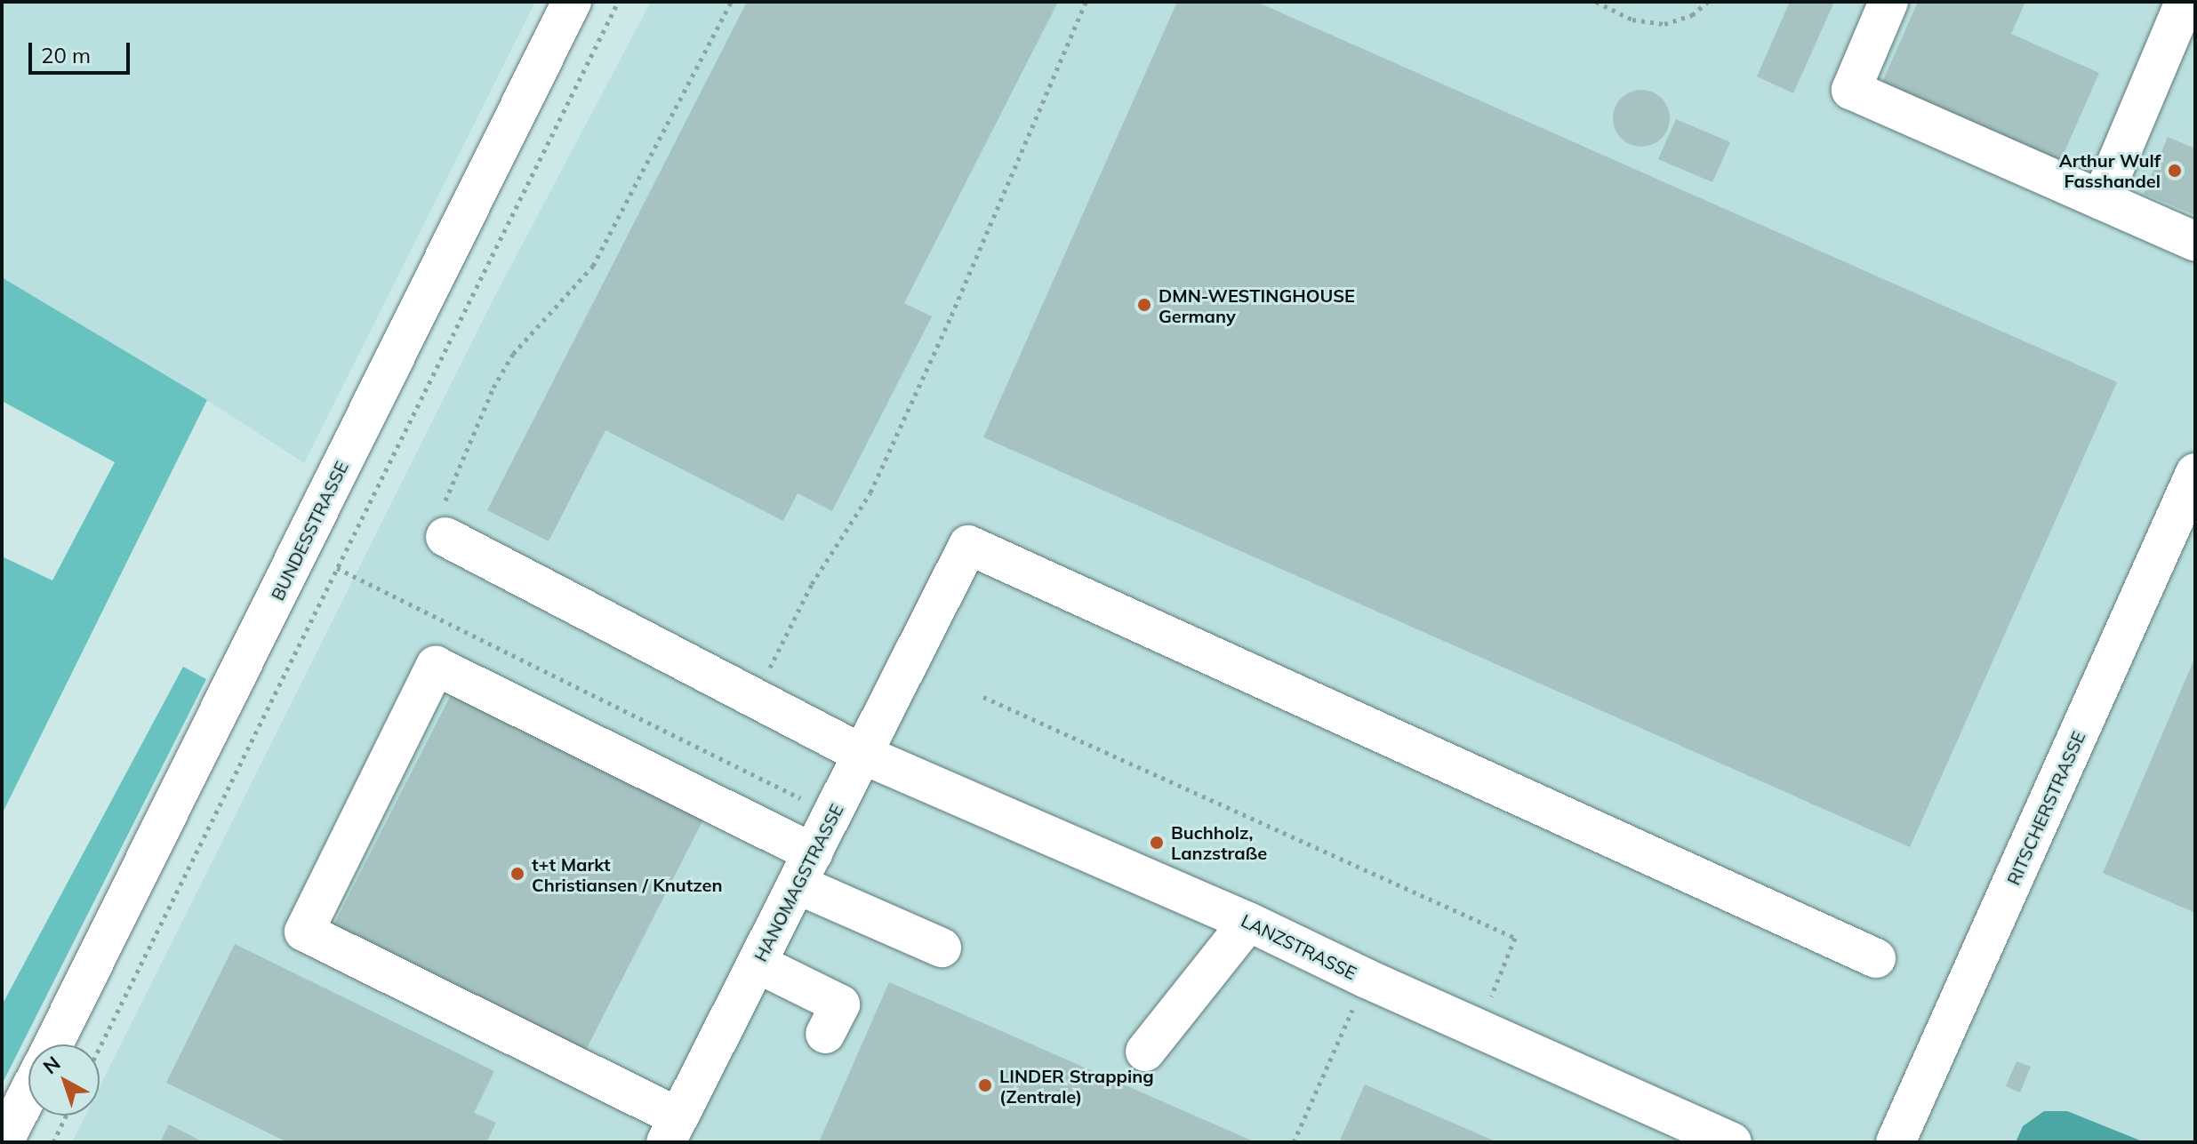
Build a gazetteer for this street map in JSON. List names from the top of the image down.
{
  "streets": {
    "street": [
      "BUNDESSTRASSE",
      "RITSCHERSTRASSE",
      "HANOMAGSTRASSE",
      "LANZSTRASSE"
    ]
  },
  "crossings": [
    ["HANOMAGSTRASSE", "LANZSTRASSE"]
  ],
  "places": [
    "Arthur Wulf Fasshandel",
    "DMN-WESTINGHOUSE Germany",
    "Buchholz, Lanzstraße",
    "t+t Markt Christiansen / Knutzen",
    "LINDER Strapping (Zentrale)"
  ],
  "scale_bar": "20 m",
  "north": "top left"
}
